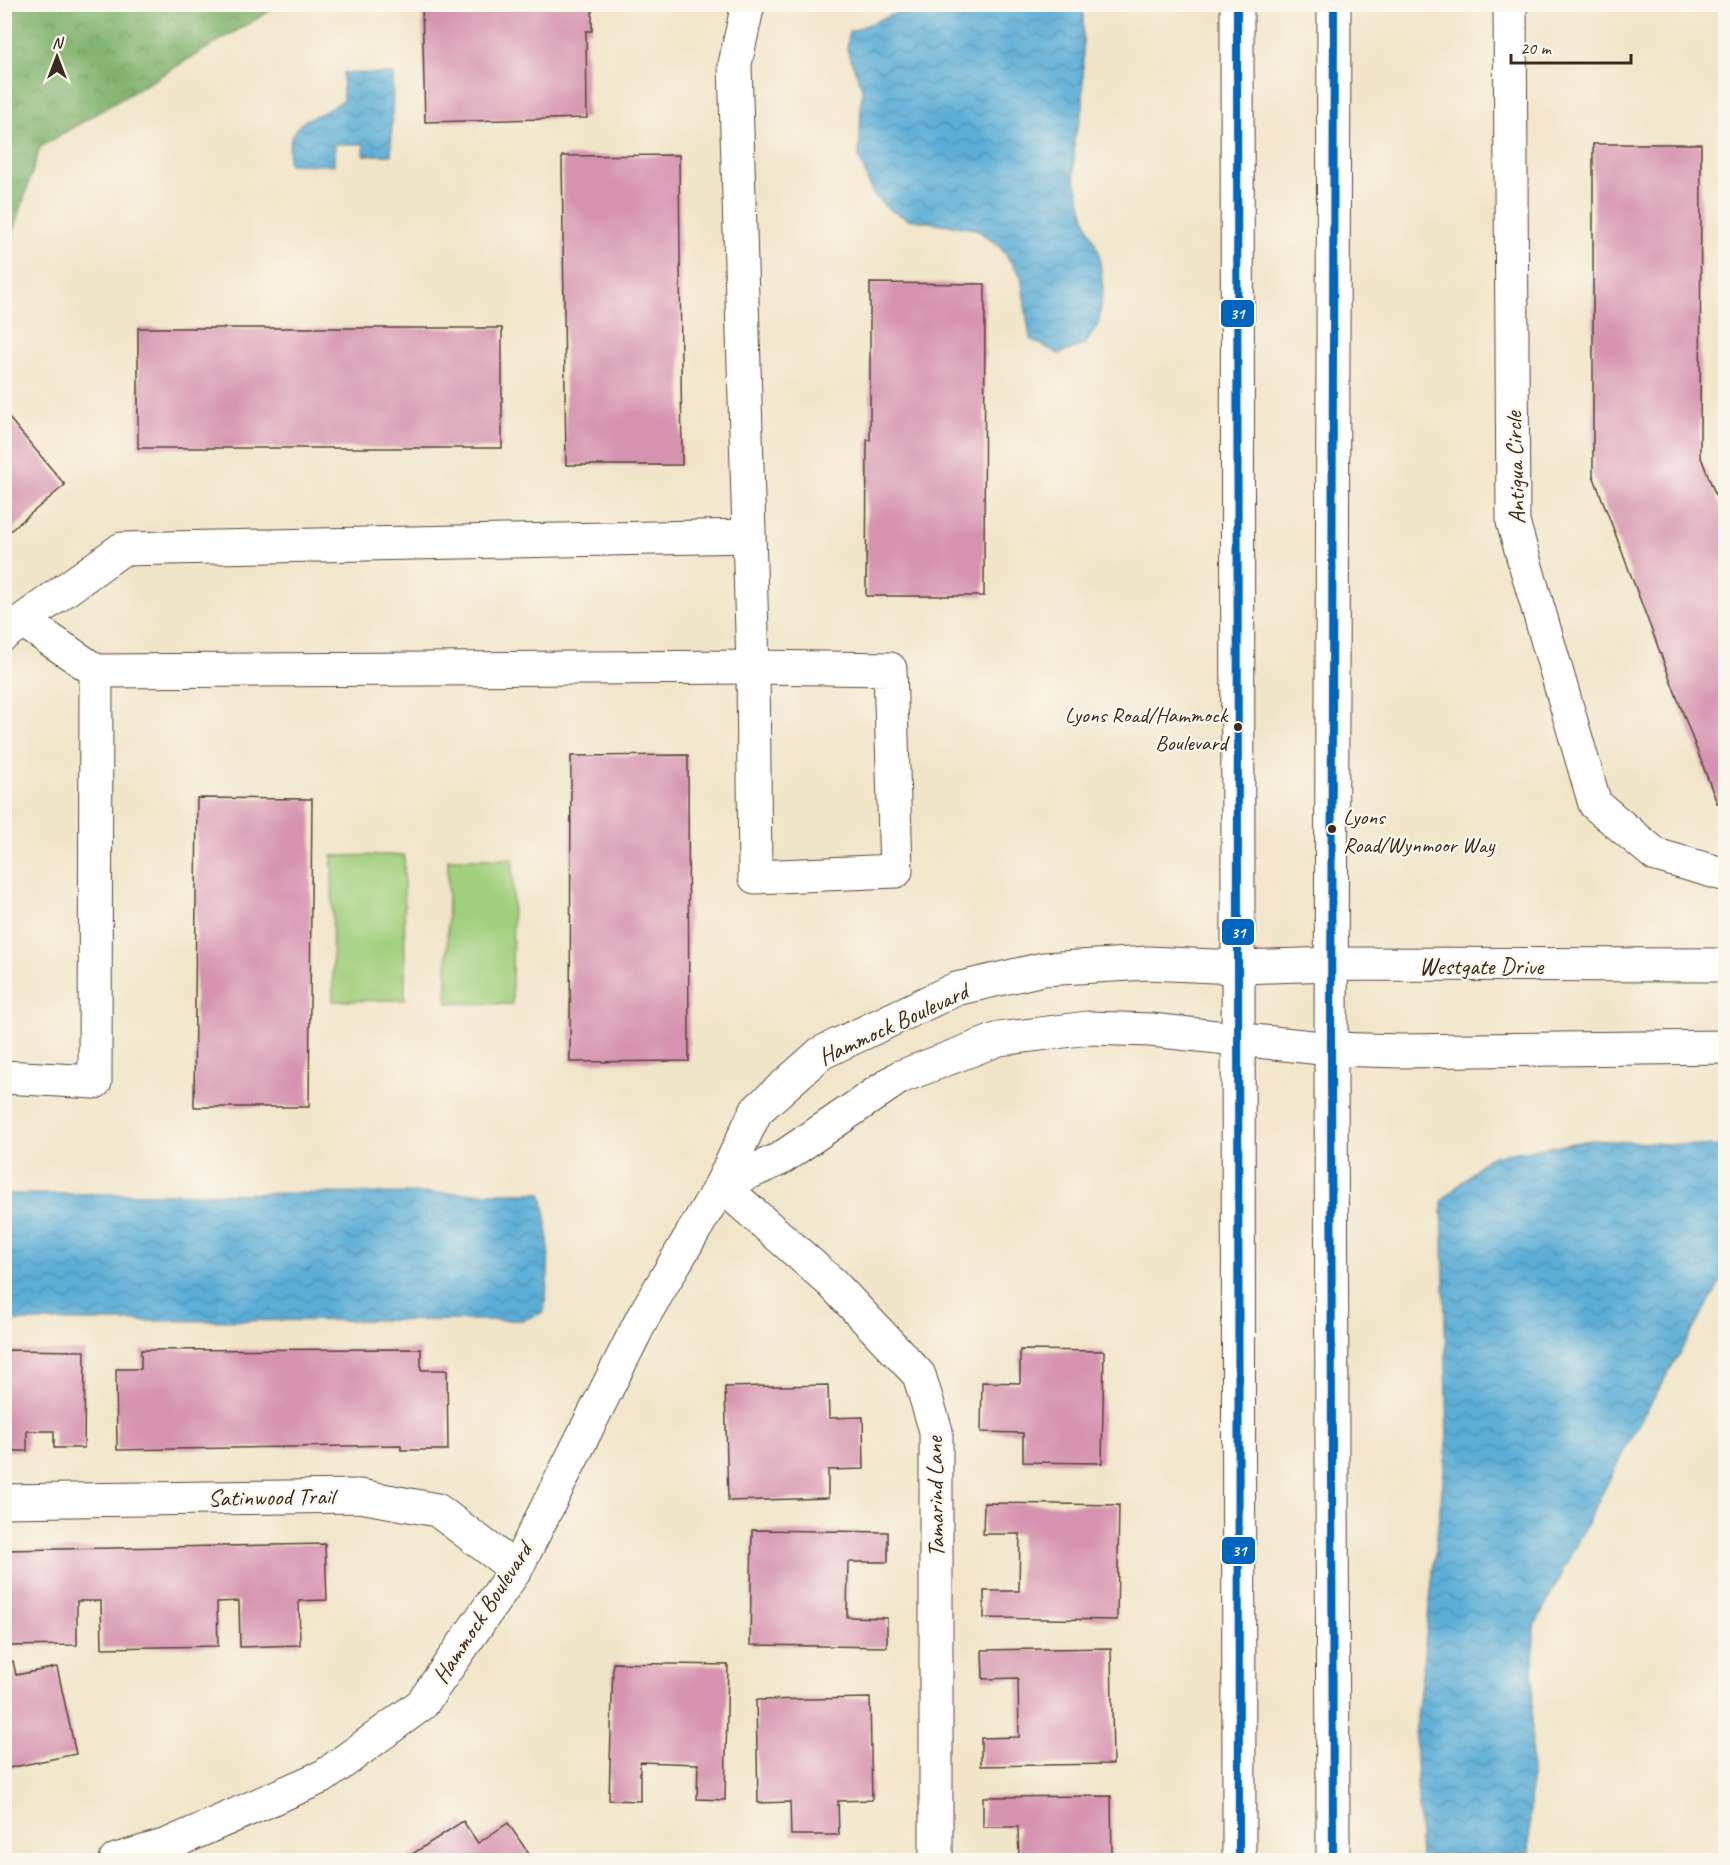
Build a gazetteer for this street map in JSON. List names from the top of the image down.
{
  "streets": {
    "street": [
      "Antigua Circle",
      "Westgate Drive",
      "Hammock Boulevard",
      "Satinwood Trail",
      "Tamarind Lane"
    ]
  },
  "crossings": [
    ["Westgate Drive", "Hammock Boulevard"],
    ["Hammock Boulevard", "Satinwood Trail"],
    ["Hammock Boulevard", "Tamarind Lane"]
  ],
  "places": ["Lyons Road/Hammock Boulevard", "Lyons Road/Wynmoor Way"],
  "lines": ["transit line 31"],
  "scale_bar": "20 m",
  "north": "top"
}
